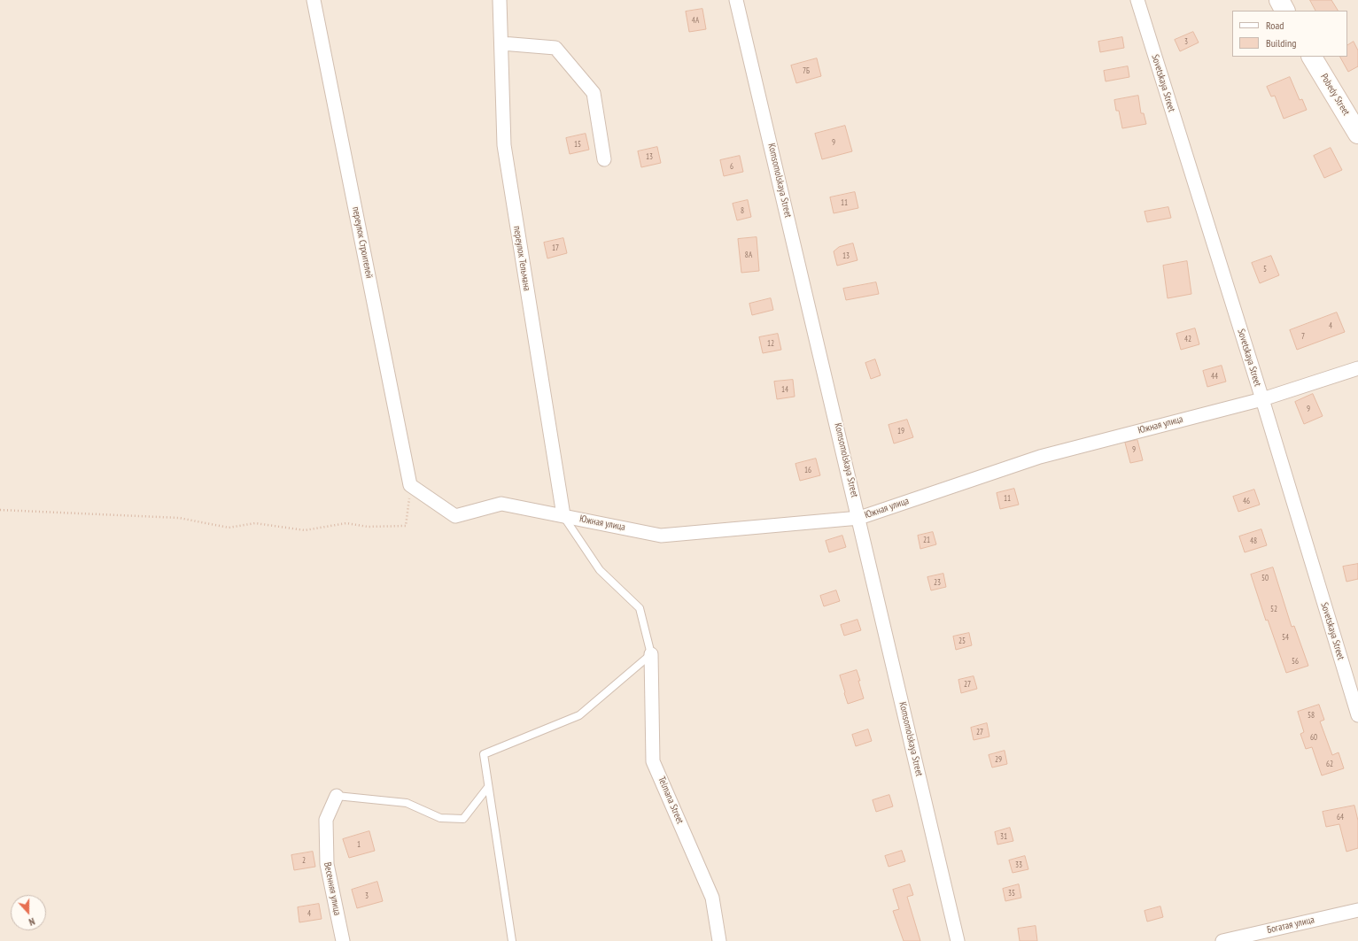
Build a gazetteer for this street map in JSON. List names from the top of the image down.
{
  "streets": {
    "main road": ["Pobedy Street"],
    "street": [
      "Sovetskaya Street",
      "Komsomolskaya Street",
      "переулок Строителей",
      "переулок Тельмана",
      "Южная улица",
      "Telmana Street",
      "Весенняя улица",
      "Богатая улица"
    ]
  },
  "crossings": [
    ["Sovetskaya Street", "Южная улица"],
    ["Komsomolskaya Street", "Южная улица"],
    ["переулок Строителей", "Южная улица"],
    ["переулок Тельмана", "Южная улица"]
  ],
  "house_numbers": [
    "4А",
    "3",
    "7Б",
    "9",
    "15",
    "13",
    "6",
    "11",
    "8",
    "17",
    "8А",
    "13",
    "5",
    "4",
    "7",
    "42",
    "12",
    "44",
    "14",
    "9",
    "19",
    "9",
    "16",
    "11",
    "46",
    "21",
    "48",
    "50",
    "23",
    "52",
    "54",
    "25",
    "56",
    "27",
    "58",
    "27",
    "60",
    "29",
    "62",
    "64",
    "31",
    "1",
    "2",
    "33",
    "35",
    "3",
    "4"
  ],
  "legend": ["Road", "Building"],
  "north": "bottom"
}
